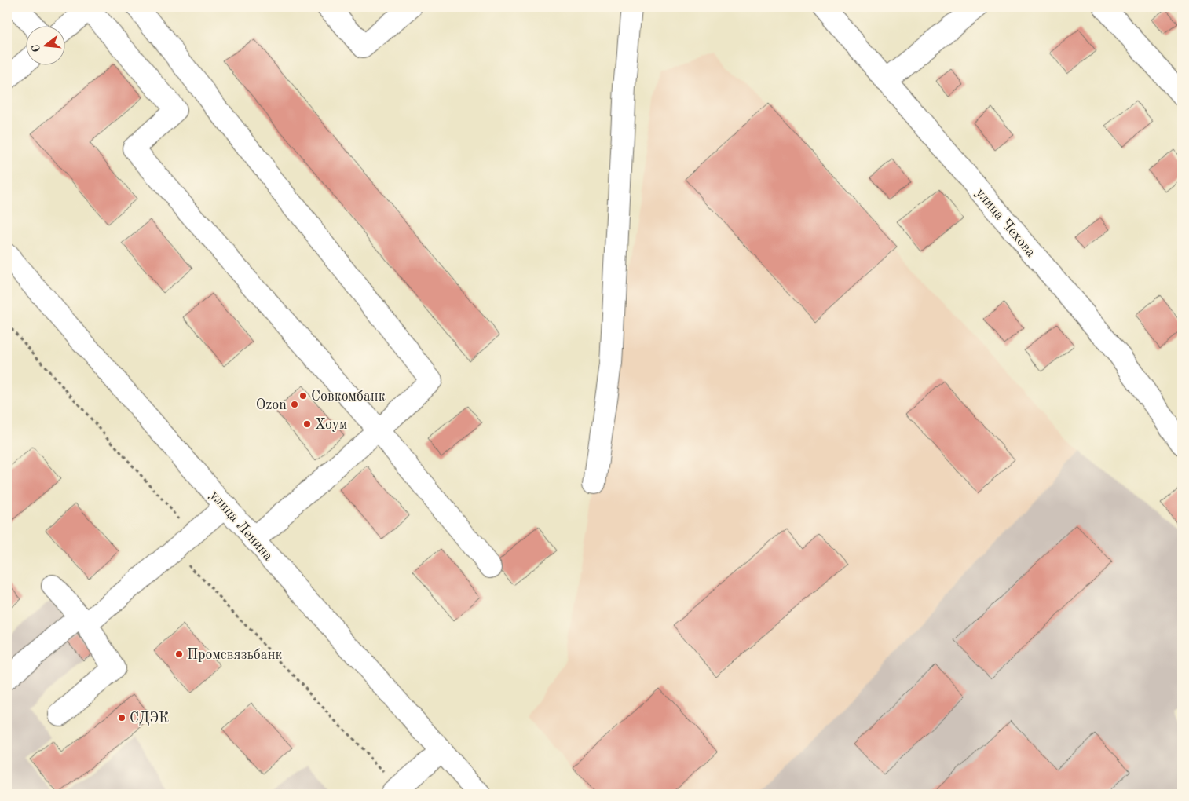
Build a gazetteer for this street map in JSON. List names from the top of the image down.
{
  "streets": {
    "street": ["улица Чехова", "улица Ленина"]
  },
  "places": [
    "Совкомбанк",
    "Ozon",
    "Хоум",
    "Промсвязьбанк",
    "СДЭК"
  ],
  "north": "left"
}
